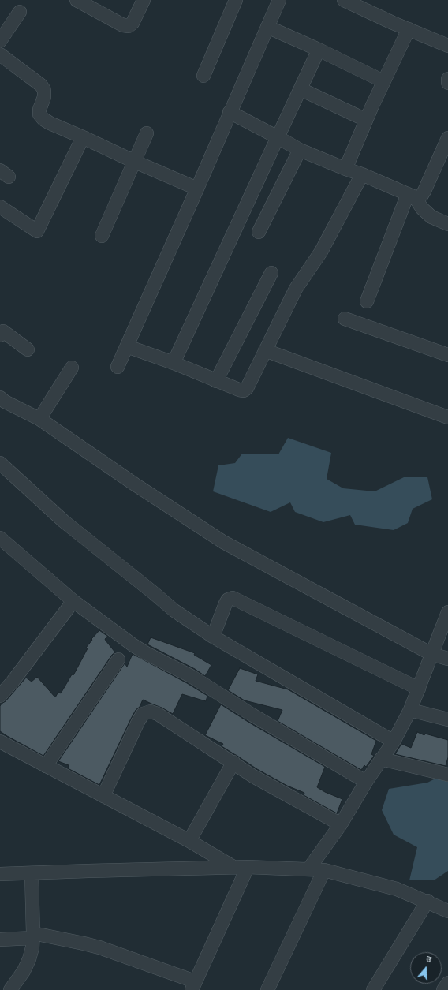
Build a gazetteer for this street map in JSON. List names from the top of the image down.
{
  "north": "top"
}
